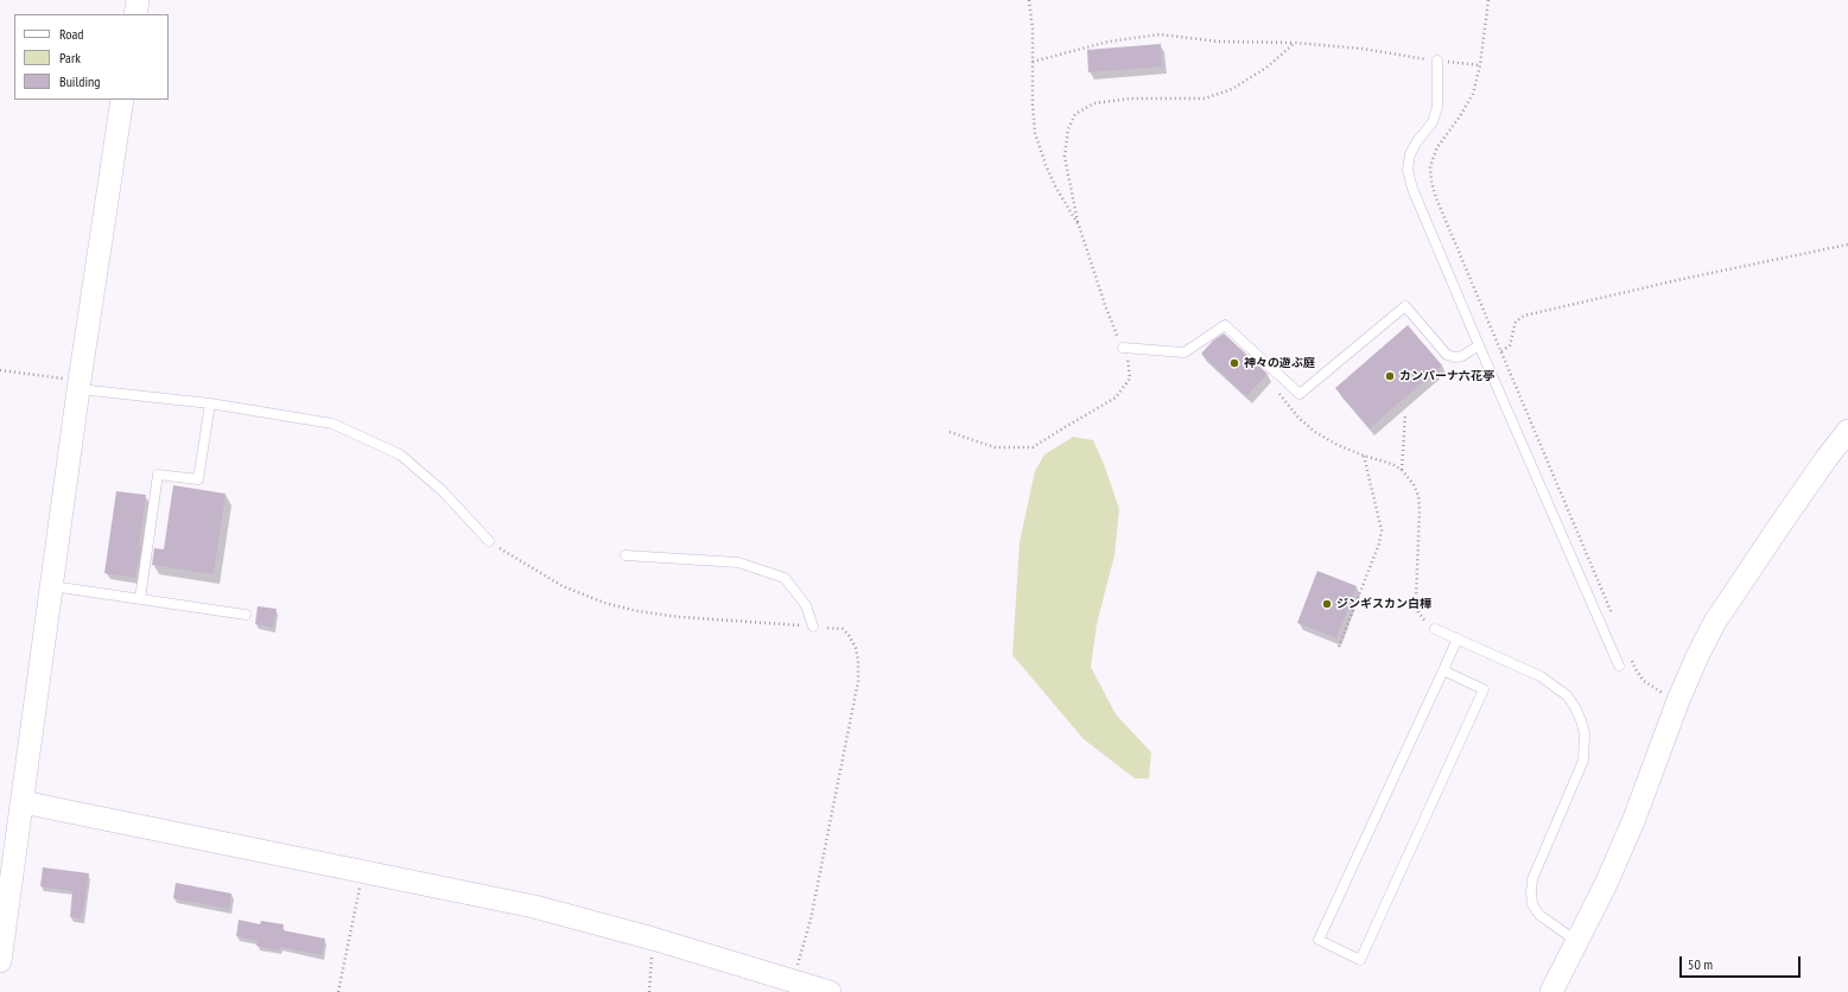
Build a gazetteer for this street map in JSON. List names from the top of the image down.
{
  "places": ["神々の遊ぶ庭", "カンパーナ六花亭", "ジンギスカン白樺"],
  "legend": ["Road", "Park", "Building"],
  "scale_bar": "50 m"
}
